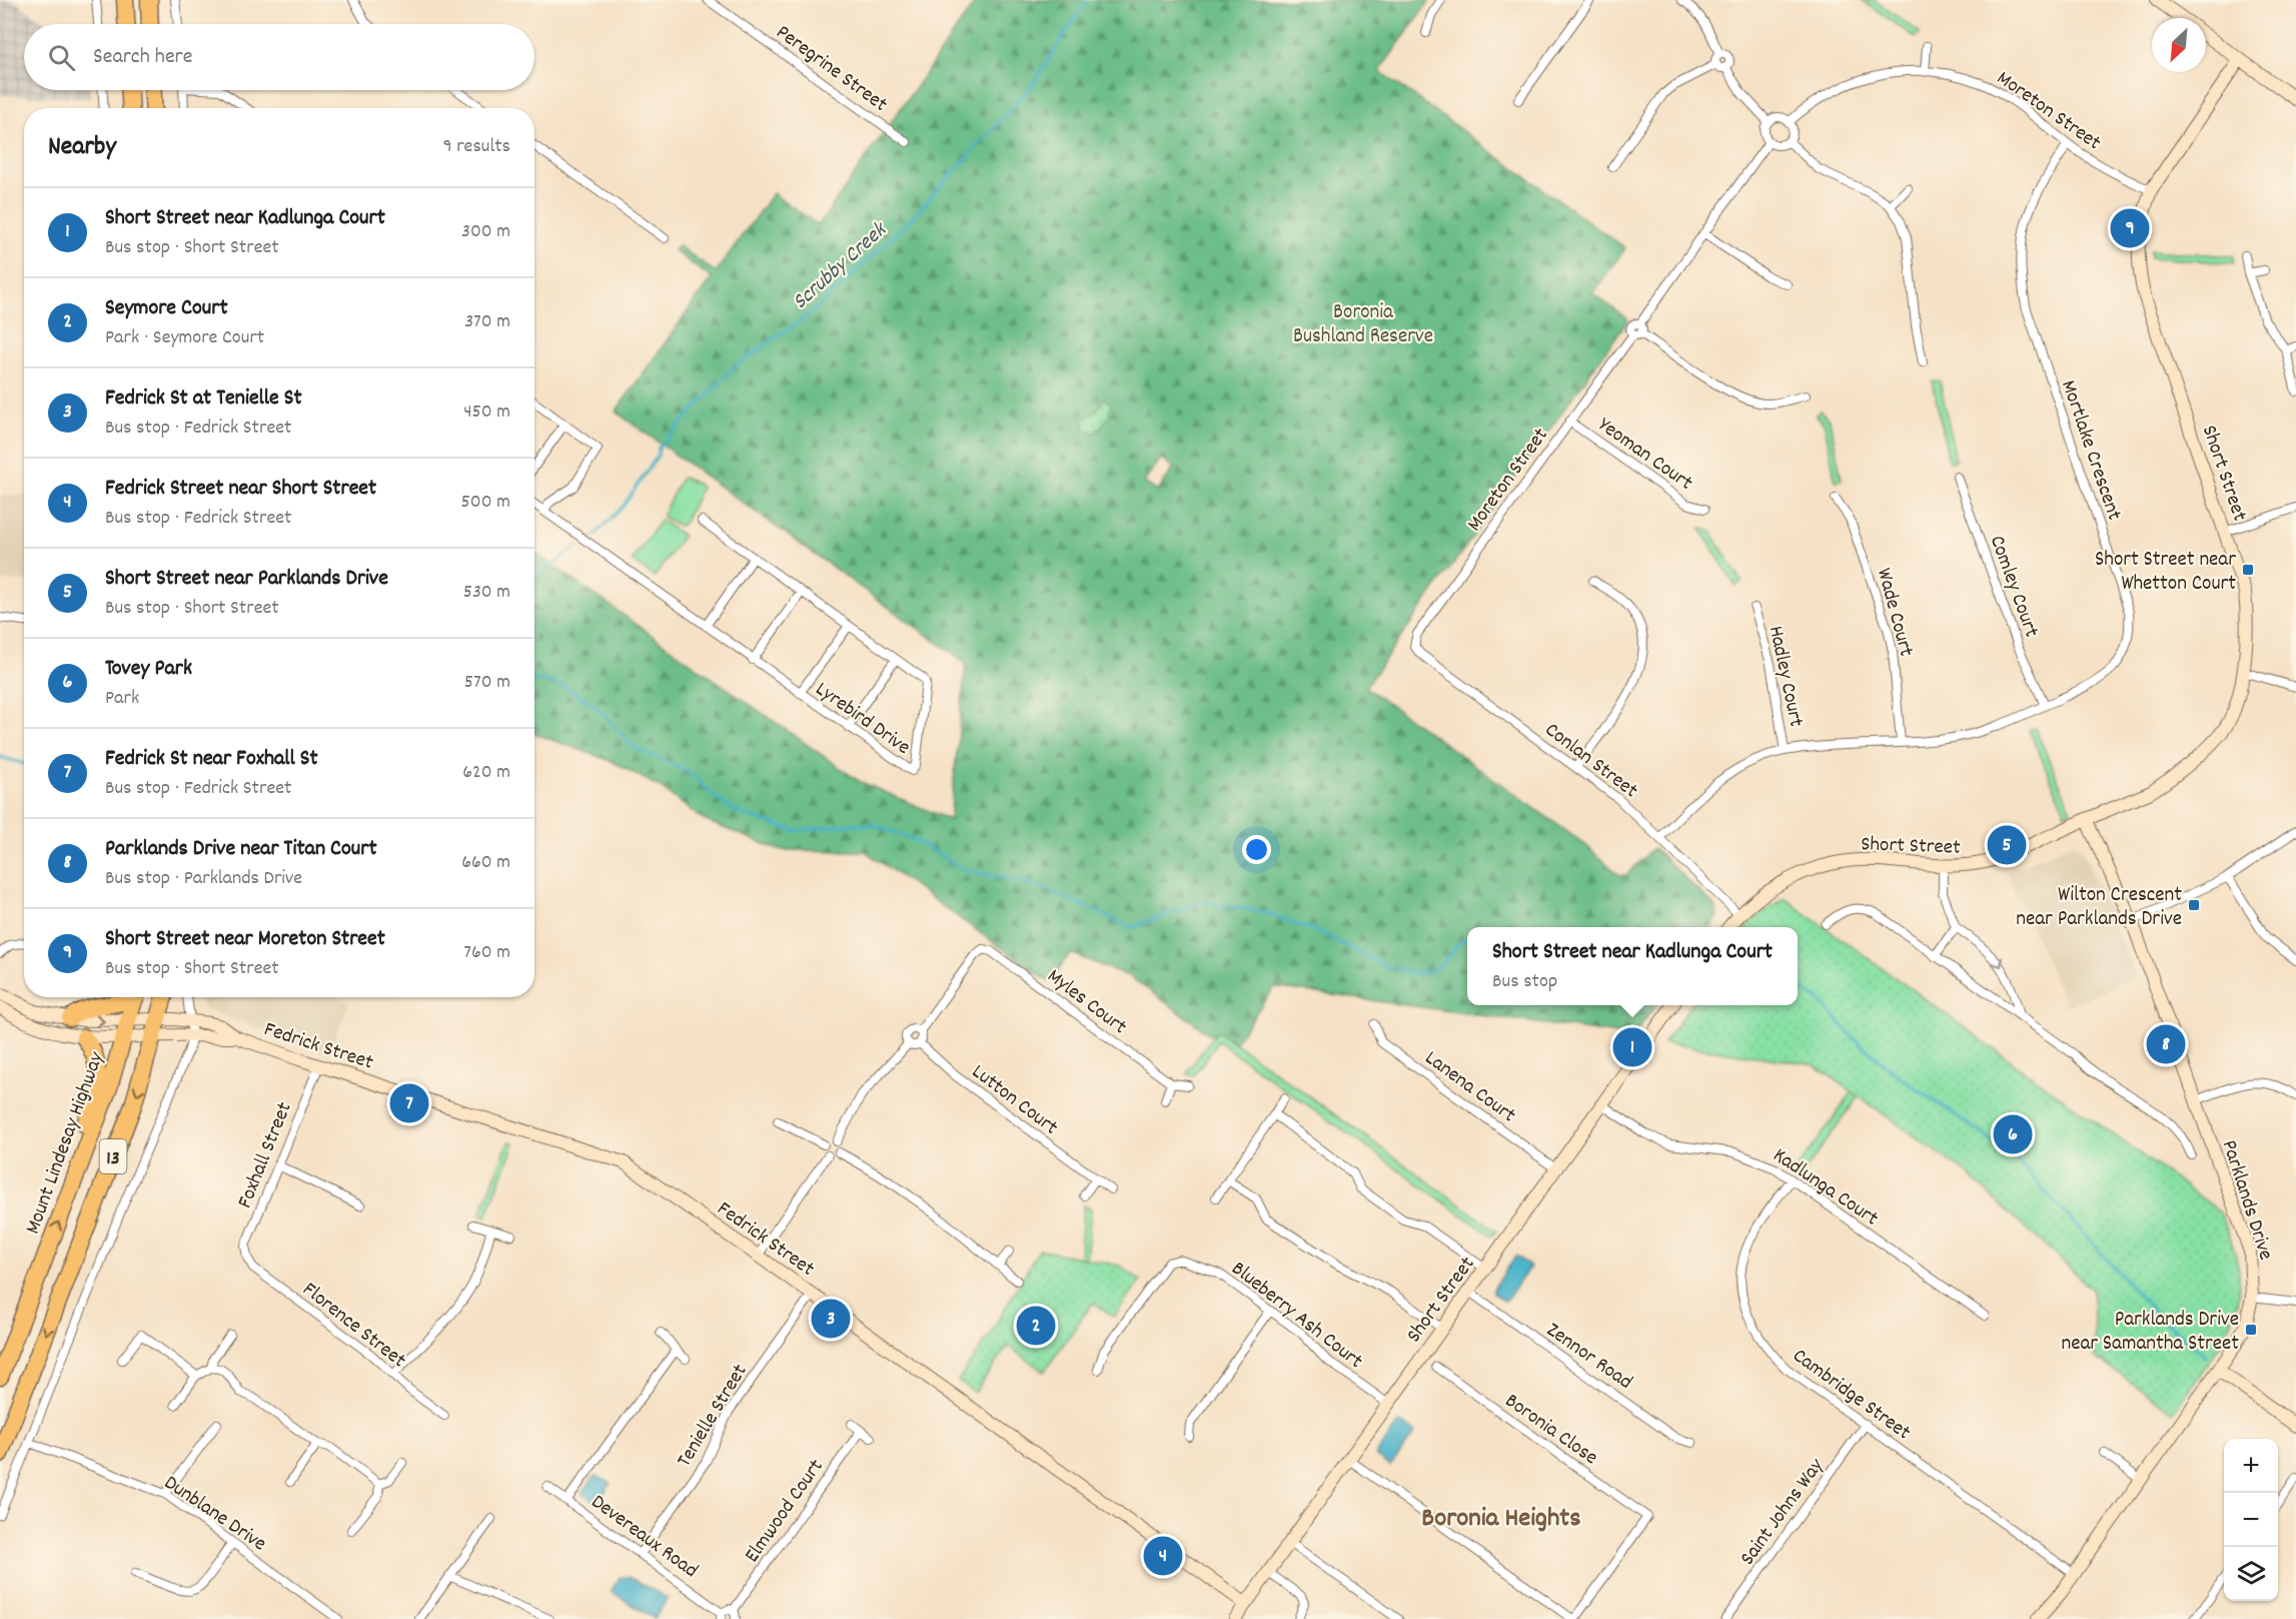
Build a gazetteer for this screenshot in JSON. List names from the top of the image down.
{
  "streets": {
    "highway": ["Mount Lindesay Highway", "13"],
    "street": [
      "Peregrine Street",
      "Moreton Street",
      "Mortlake Crescent",
      "Yeoman Court",
      "Short Street",
      "Comley Court",
      "Wade Court",
      "Hadley Court",
      "Lyrebird Drive",
      "Conlan Street",
      "Myles Court",
      "Fedrick Street",
      "Lanena Court",
      "Lutton Court",
      "Foxhall Street",
      "Kadlunga Court",
      "Parklands Drive",
      "Blueberry Ash Court",
      "Florence Street",
      "Zennor Road",
      "Cambridge Street",
      "Tenielle Street",
      "Boronia Close",
      "Elmwood Court",
      "Saint Johns Way",
      "Dunblane Drive",
      "Devereaux Road"
    ]
  },
  "crossings": [
    ["Moreton Street", "Mortlake Crescent"],
    ["Moreton Street", "Yeoman Court"],
    ["Moreton Street", "Short Street"],
    ["Moreton Street", "Conlan Street"],
    ["Mortlake Crescent", "Comley Court"],
    ["Mortlake Crescent", "Wade Court"],
    ["Mortlake Crescent", "Hadley Court"],
    ["Mortlake Crescent", "Conlan Street"],
    ["Short Street", "Conlan Street"],
    ["Short Street", "Fedrick Street"],
    ["Short Street", "Lanena Court"],
    ["Short Street", "Kadlunga Court"],
    ["Short Street", "Parklands Drive"],
    ["Short Street", "Blueberry Ash Court"],
    ["Short Street", "Zennor Road"],
    ["Myles Court", "Lutton Court"],
    ["Fedrick Street", "Foxhall Street"],
    ["Fedrick Street", "13"],
    ["Fedrick Street", "Tenielle Street"],
    ["Foxhall Street", "Florence Street"],
    ["Kadlunga Court", "Cambridge Street"],
    ["Parklands Drive", "Cambridge Street"],
    ["Cambridge Street", "Saint Johns Way"],
    ["Tenielle Street", "Devereaux Road"]
  ],
  "districts": ["Boronia Heights"],
  "water": ["Scrubby Creek"],
  "parks": ["Boronia Bushland Reserve"],
  "places": {
    "transit": ["Short Street near Whetton Court", "Wilton Crescent near Parklands Drive", "Parklands Drive near Samantha Street"]
  },
  "north": "bottom left",
  "page": {
    "search": "Search here",
    "heading": ["Nearby", "9 results"],
    "list": [
      {
        "mark": "1",
        "name": "Short Street near Kadlunga Court",
        "note": "Bus stop · Short Street",
        "value": "300 m"
      },
      {
        "mark": "2",
        "name": "Seymore Court",
        "note": "Park · Seymore Court",
        "value": "370 m"
      },
      {
        "mark": "3",
        "name": "Fedrick St at Tenielle St",
        "note": "Bus stop · Fedrick Street",
        "value": "450 m"
      },
      {
        "mark": "4",
        "name": "Fedrick Street near Short Street",
        "note": "Bus stop · Fedrick Street",
        "value": "500 m"
      },
      {
        "mark": "5",
        "name": "Short Street near Parklands Drive",
        "note": "Bus stop · Short Street",
        "value": "530 m"
      },
      {
        "mark": "6",
        "name": "Tovey Park",
        "note": "Park",
        "value": "570 m"
      },
      {
        "mark": "7",
        "name": "Fedrick St near Foxhall St",
        "note": "Bus stop · Fedrick Street",
        "value": "620 m"
      },
      {
        "mark": "8",
        "name": "Parklands Drive near Titan Court",
        "note": "Bus stop · Parklands Drive",
        "value": "660 m"
      },
      {
        "mark": "9",
        "name": "Short Street near Moreton Street",
        "note": "Bus stop · Short Street",
        "value": "760 m"
      }
    ],
    "pins": [
      "9",
      "5",
      "8",
      "1",
      "7",
      "6",
      "3",
      "2",
      "4"
    ],
    "popup": ["Short Street near Kadlunga Court", "Bus stop"],
    "map_buttons": ["+", "−"]
  }
}
